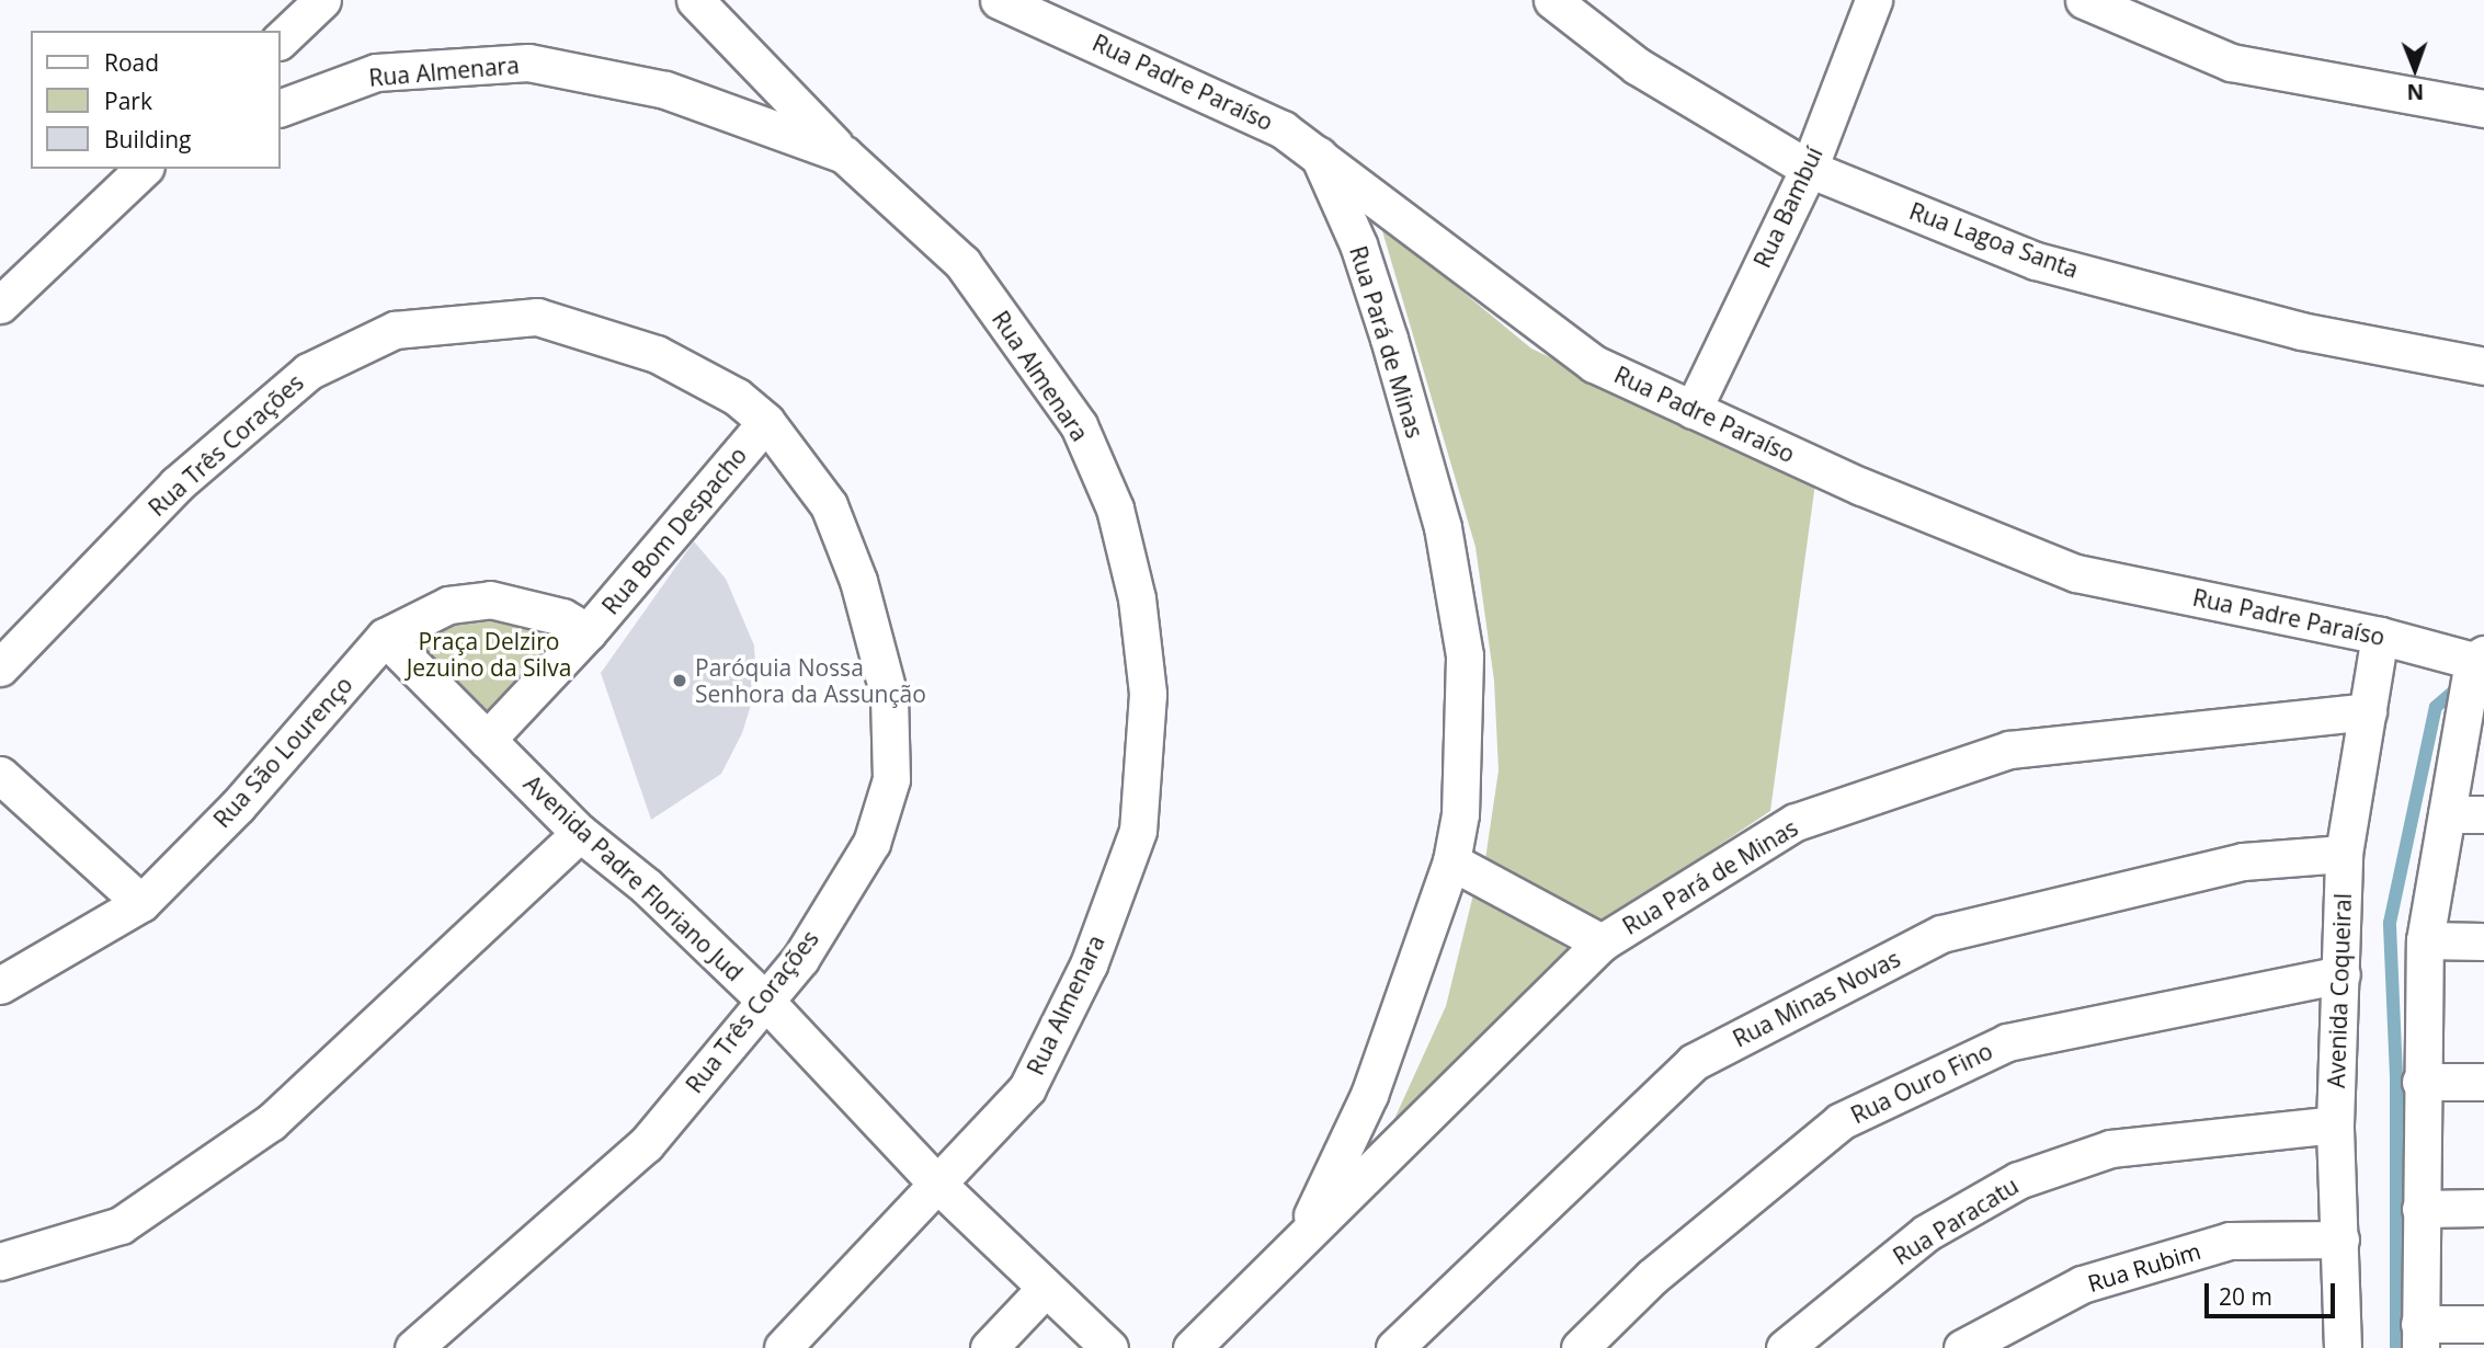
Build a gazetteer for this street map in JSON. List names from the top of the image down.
{
  "streets": {
    "street": [
      "Rua Almenara",
      "Rua Padre Paraíso",
      "Rua Bambuí",
      "Rua Lagoa Santa",
      "Rua Pará de Minas",
      "Rua Três Corações",
      "Rua Bom Despacho",
      "Rua São Lourenço",
      "Avenida Padre Floriano Jud",
      "Avenida Coqueiral",
      "Rua Minas Novas",
      "Rua Ouro Fino",
      "Rua Paracatu",
      "Rua Rubim"
    ]
  },
  "crossings": [
    ["Rua Almenara", "Avenida Padre Floriano Jud"],
    ["Rua Padre Paraíso", "Rua Bambuí"],
    ["Rua Padre Paraíso", "Rua Pará de Minas"],
    ["Rua Padre Paraíso", "Avenida Coqueiral"],
    ["Rua Bambuí", "Rua Lagoa Santa"],
    ["Rua Pará de Minas", "Avenida Coqueiral"],
    ["Rua Três Corações", "Rua Bom Despacho"],
    ["Rua Três Corações", "Avenida Padre Floriano Jud"],
    ["Rua Bom Despacho", "Rua São Lourenço"],
    ["Rua Bom Despacho", "Avenida Padre Floriano Jud"],
    ["Rua São Lourenço", "Avenida Padre Floriano Jud"],
    ["Avenida Coqueiral", "Rua Minas Novas"],
    ["Avenida Coqueiral", "Rua Ouro Fino"],
    ["Avenida Coqueiral", "Rua Paracatu"],
    ["Avenida Coqueiral", "Rua Rubim"]
  ],
  "parks": ["Praça Delziro Jezuino da Silva"],
  "places": ["Paróquia Nossa Senhora da Assunção"],
  "legend": ["Road", "Park", "Building"],
  "scale_bar": "20 m",
  "north": "bottom"
}
